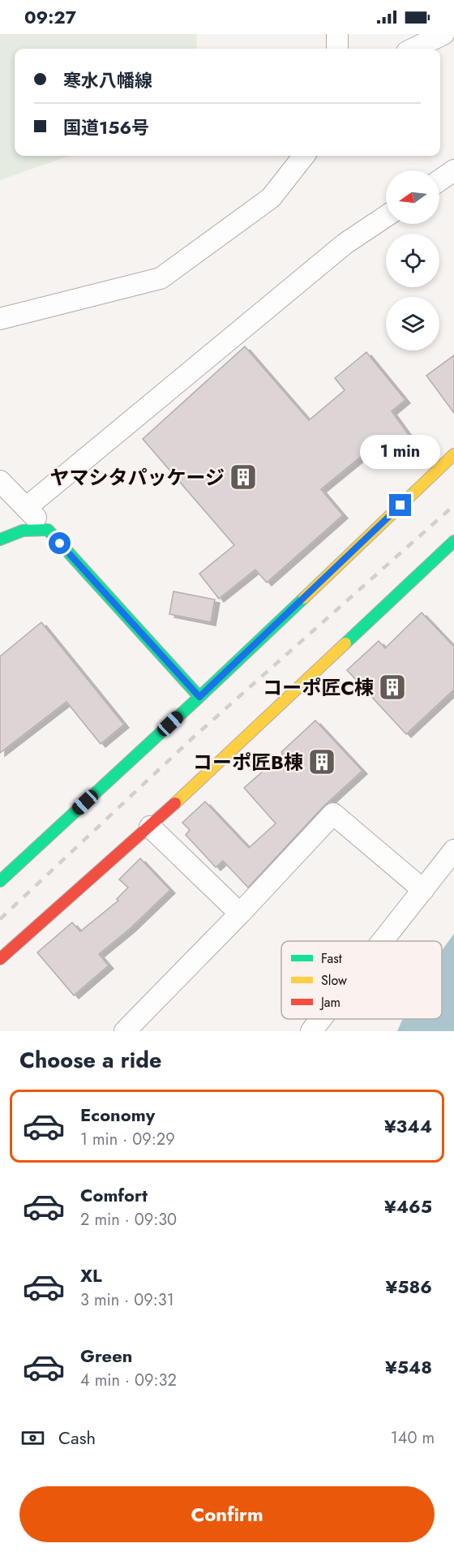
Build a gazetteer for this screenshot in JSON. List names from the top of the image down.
{
  "places": {
    "building": ["ヤマシタパッケージ", "コーポ匠C棟", "コーポ匠B棟"]
  },
  "legend": ["Fast", "Slow", "Jam"],
  "north": "left",
  "page": {
    "status": "09:27",
    "banner": ["寒水八幡線", "国道156号"],
    "bubble": "1 min",
    "heading": "Choose a ride",
    "list": [
      {
        "name": "Economy",
        "note": "1 min · 09:29",
        "value": "¥344"
      },
      {
        "name": "Comfort",
        "note": "2 min · 09:30",
        "value": "¥465"
      },
      {
        "name": "XL",
        "note": "3 min · 09:31",
        "value": "¥586"
      },
      {
        "name": "Green",
        "note": "4 min · 09:32",
        "value": "¥548"
      }
    ],
    "pay": ["Cash", "140 m"],
    "buttons": "Confirm"
  }
}
